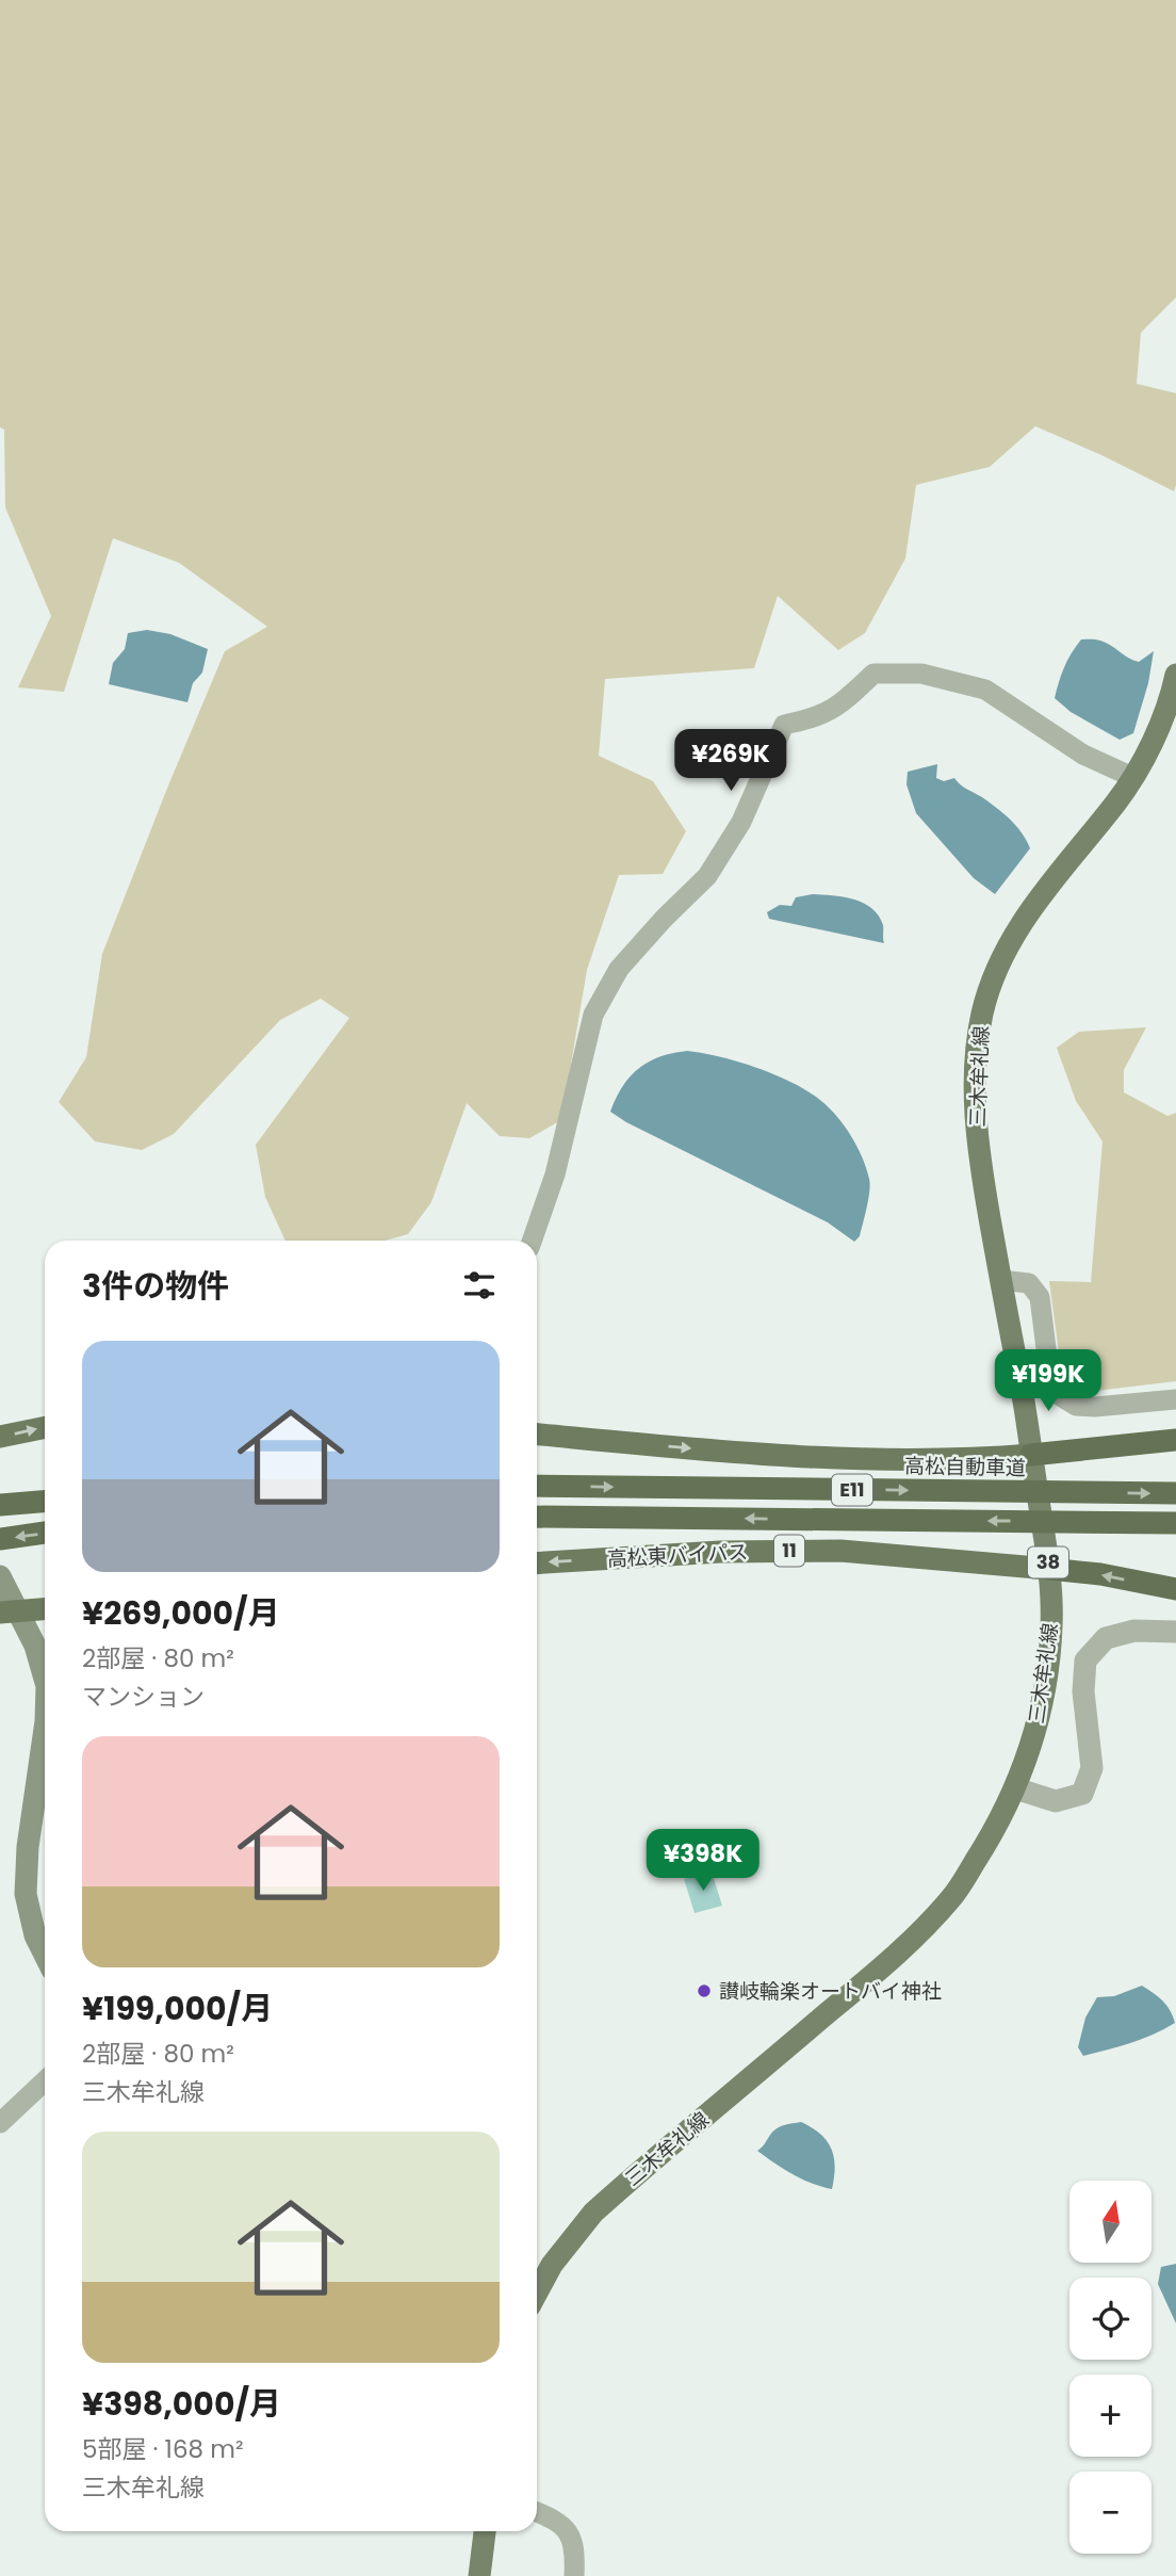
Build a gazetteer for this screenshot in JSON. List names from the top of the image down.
{
  "streets": {
    "highway": [
      "高松自動車道",
      "E11",
      "11",
      "高松東バイパス"
    ],
    "main road": ["三木牟礼線", "38"]
  },
  "crossings": [
    ["三木牟礼線", "高松東バイパス"]
  ],
  "places": ["讃岐輪楽オートバイ神社"],
  "north": "top",
  "page": {
    "price": ["¥269K", "¥199K", "¥398K"],
    "heading": "3件の物件",
    "list": [
      {
        "name": "¥269,000/月",
        "note": "2部屋 · 80 m² · マンション"
      },
      {
        "name": "¥199,000/月",
        "note": "2部屋 · 80 m² · 三木牟礼線"
      },
      {
        "name": "¥398,000/月",
        "note": "5部屋 · 168 m² · 三木牟礼線"
      }
    ],
    "map_buttons": ["+", "−"]
  }
}
